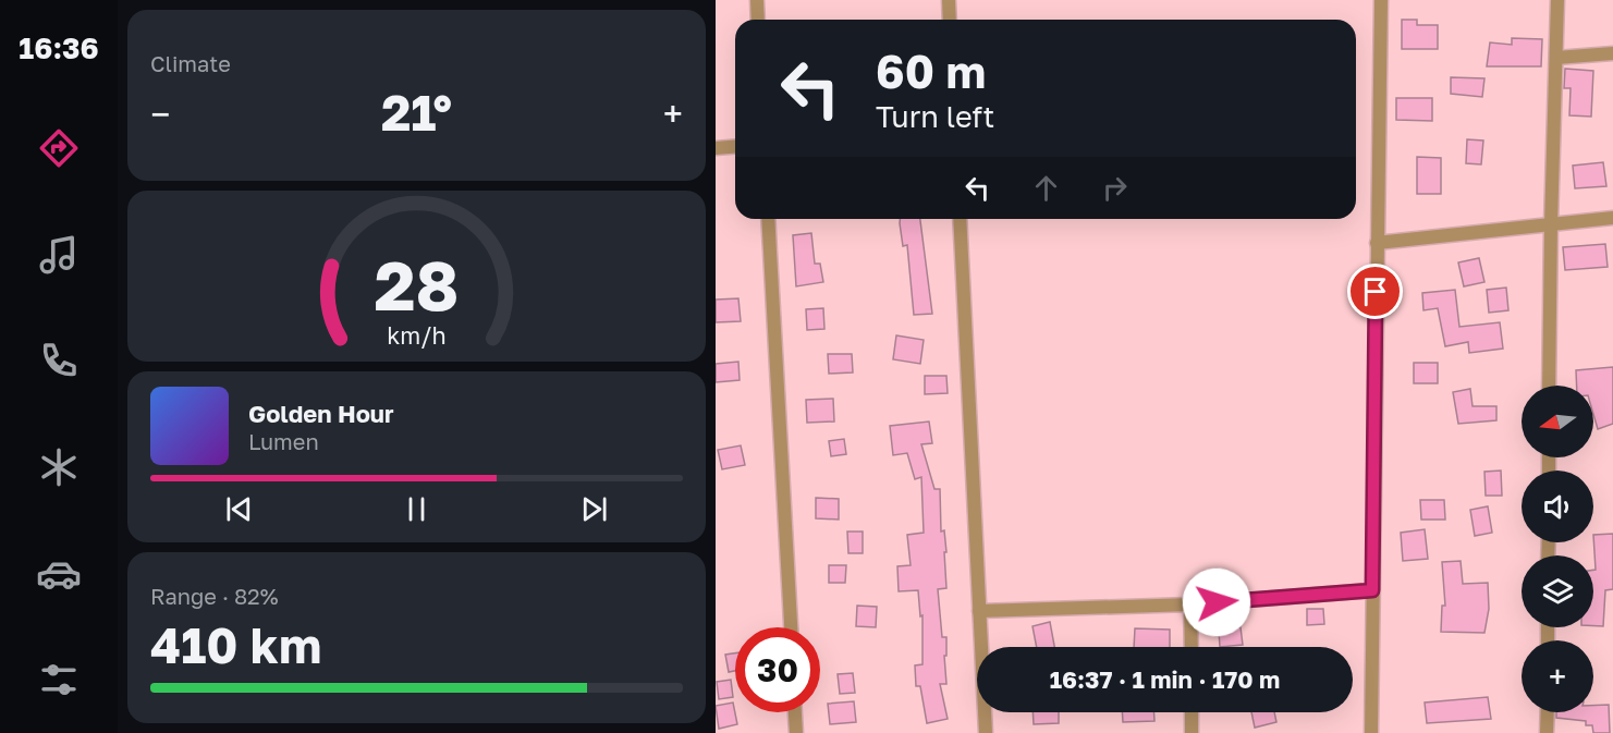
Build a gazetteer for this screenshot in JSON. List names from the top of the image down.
{
  "north": "left",
  "page": {
    "tabs": "16:36",
    "tile": [
      "Climate",
      ["Range · 82%", "410 km"]
    ],
    "turn": ["60 m", "Turn left"],
    "heat": ["−", "21°", "+"],
    "map_buttons": "+",
    "song": ["Golden Hour", "Lumen"],
    "limit": "30",
    "trip": "16:37 · 1 min · 170 m",
    "gauge": ["28", "km/h"]
  }
}
